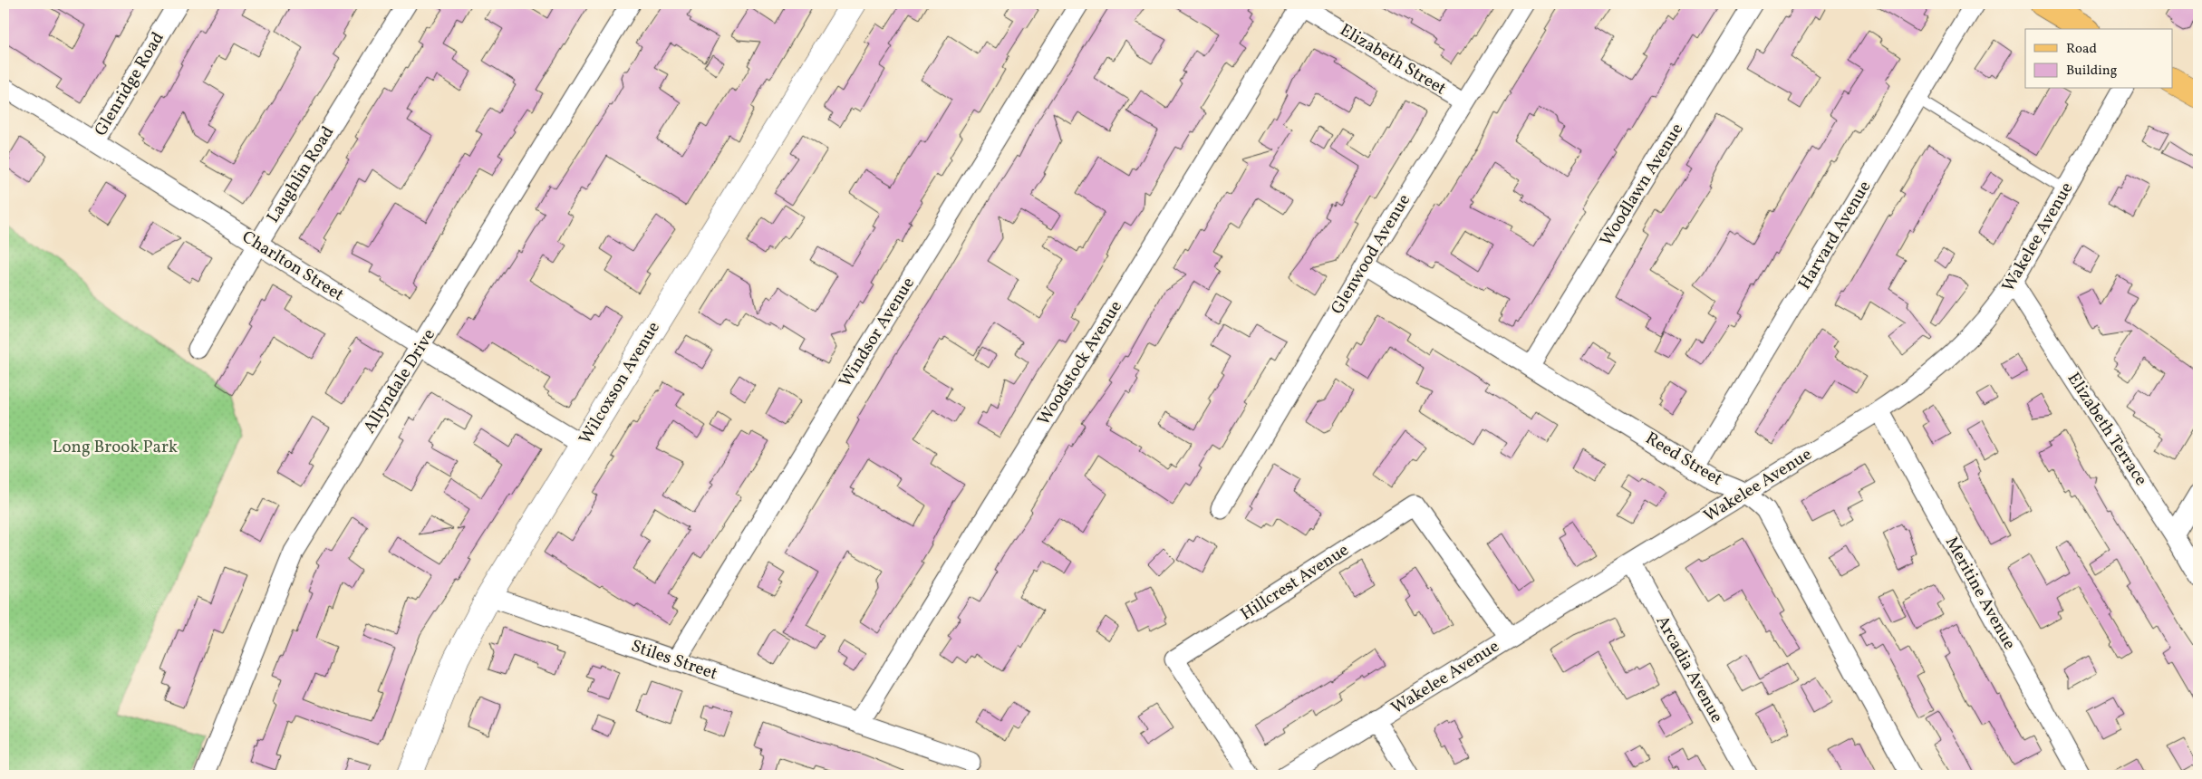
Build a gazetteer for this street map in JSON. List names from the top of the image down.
{
  "streets": {
    "street": [
      "Elizabeth Street",
      "Glenridge Road",
      "Laughlin Road",
      "Woodlawn Avenue",
      "Harvard Avenue",
      "Wakelee Avenue",
      "Glenwood Avenue",
      "Charlton Street",
      "Windsor Avenue",
      "Woodstock Avenue",
      "Allyndale Drive",
      "Wilcoxson Avenue",
      "Elizabeth Terrace",
      "Reed Street",
      "Hillcrest Avenue",
      "Meritine Avenue",
      "Stiles Street",
      "Arcadia Avenue"
    ]
  },
  "crossings": [
    ["Elizabeth Street", "Glenwood Avenue"],
    ["Elizabeth Street", "Woodstock Avenue"],
    ["Glenridge Road", "Charlton Street"],
    ["Laughlin Road", "Charlton Street"],
    ["Woodlawn Avenue", "Reed Street"],
    ["Harvard Avenue", "Reed Street"],
    ["Wakelee Avenue", "Elizabeth Terrace"],
    ["Wakelee Avenue", "Reed Street"],
    ["Wakelee Avenue", "Hillcrest Avenue"],
    ["Wakelee Avenue", "Meritine Avenue"],
    ["Wakelee Avenue", "Arcadia Avenue"],
    ["Glenwood Avenue", "Reed Street"],
    ["Charlton Street", "Allyndale Drive"],
    ["Charlton Street", "Wilcoxson Avenue"],
    ["Windsor Avenue", "Stiles Street"],
    ["Woodstock Avenue", "Stiles Street"],
    ["Wilcoxson Avenue", "Stiles Street"]
  ],
  "parks": ["Long Brook Park"],
  "legend": ["Road", "Building"]
}
